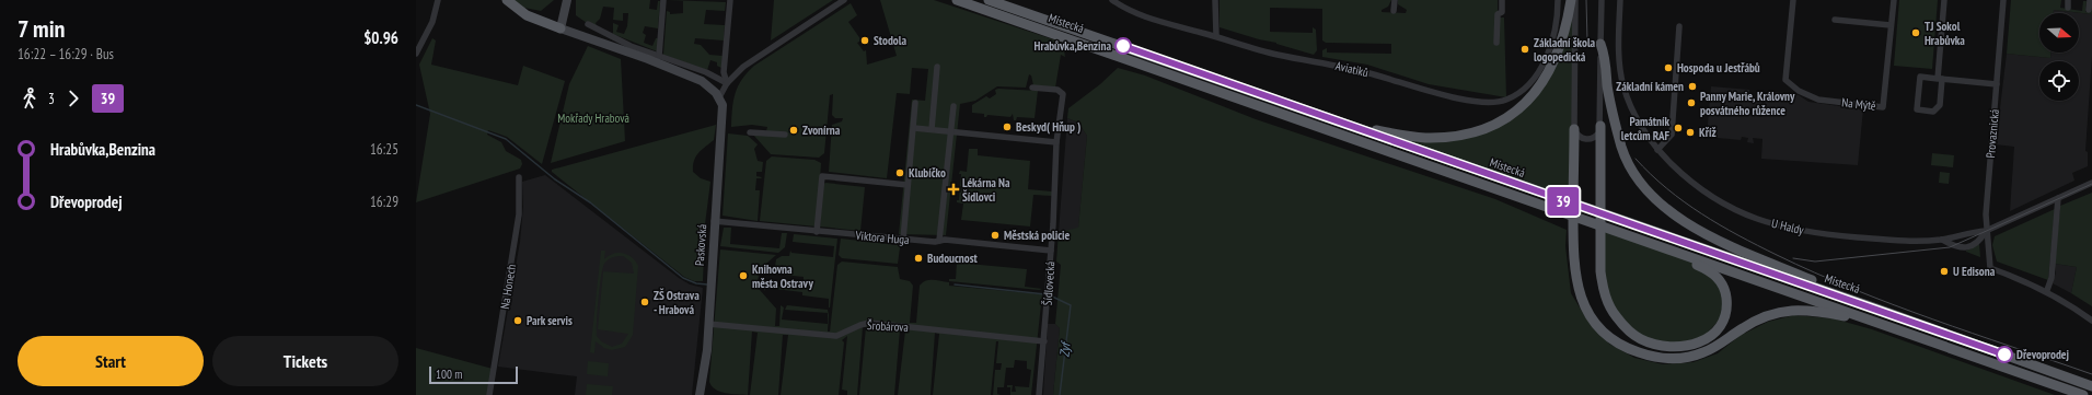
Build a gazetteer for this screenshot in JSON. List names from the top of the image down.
{
  "streets": {
    "highway": ["Místecká"],
    "main road": ["Paskovská"],
    "street": [
      "Aviatiků",
      "Na Mýtě",
      "Provaznická",
      "U Haldy",
      "Viktora Huga",
      "Šídlovecká",
      "Na Honech",
      "Šrobárova"
    ]
  },
  "crossings": [
    ["Provaznická", "U Haldy"],
    ["Viktora Huga", "Paskovská"],
    ["Viktora Huga", "Šídlovecká"],
    ["Paskovská", "Šrobárova"],
    ["Šídlovecká", "Šrobárova"]
  ],
  "water": ["Zyf"],
  "parks": ["Mokřady Hrabová"],
  "places": {
    "other": [
      "TJ Sokol Hrabůvka",
      "Stodola",
      "Hrabůvka,Benzina",
      "Základní škola logopedická",
      "Hospoda u Jestřábů",
      "Základní kámen",
      "Panny Marie, Královny posvátného růžence",
      "Beskyd( Hňup )",
      "Památník letcům RAF",
      "Zvonírna",
      "Kříž",
      "Klubíčko",
      "Městská policie",
      "Budoucnost",
      "U Edisona",
      "Knihovna města Ostravy",
      "ZŠ Ostrava - Hrabová",
      "Park servis",
      "Dřevoprodej"
    ],
    "health": ["Lékárna Na Šídlovci"]
  },
  "lines": ["bus line 39"],
  "scale_bar": "100 m",
  "north": "right",
  "page": {
    "heading": ["7 min", "16:22 – 16:29 · Bus", "$0.96"],
    "on_map": "39",
    "legs": ["3", "39"],
    "list": [
      {
        "name": "Hrabůvka,Benzina",
        "value": "16:25"
      },
      {
        "name": "Dřevoprodej",
        "value": "16:29"
      }
    ],
    "buttons": ["Start", "Tickets"],
    "scale": "100 m"
  }
}
